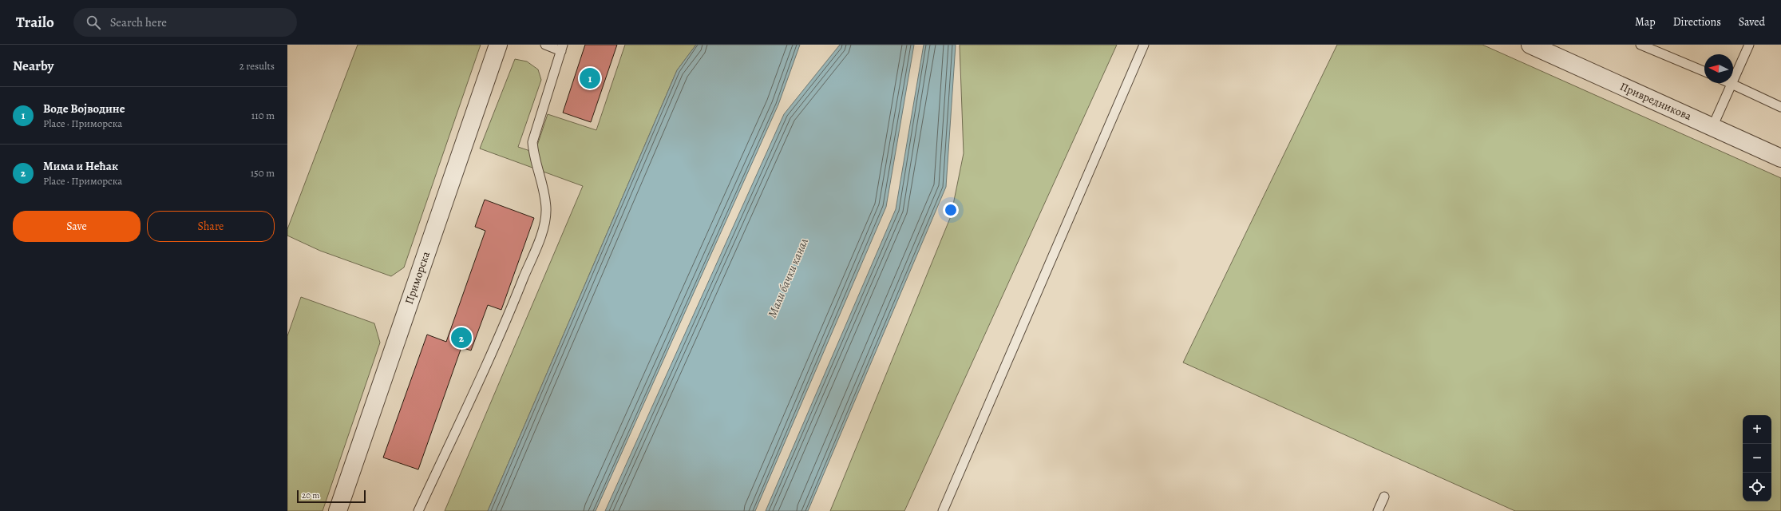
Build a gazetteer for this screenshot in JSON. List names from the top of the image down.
{
  "streets": {
    "street": ["Привредникова", "Приморска"]
  },
  "water": ["Мали бачки канал"],
  "scale_bar": "20 m",
  "north": "left",
  "page": {
    "header": "Trailo",
    "search": "Search here",
    "nav": ["Map", "Directions", "Saved"],
    "heading": ["Nearby", "2 results"],
    "pins": ["1", "2"],
    "list": [
      {
        "mark": "1",
        "name": "Воде Војводине",
        "note": "Place · Приморска",
        "value": "110 m"
      },
      {
        "mark": "2",
        "name": "Мима и Нећак",
        "note": "Place · Приморска",
        "value": "150 m"
      }
    ],
    "buttons": ["Save", "Share"],
    "map_buttons": ["+", "−"],
    "scale": "20 m"
  }
}
